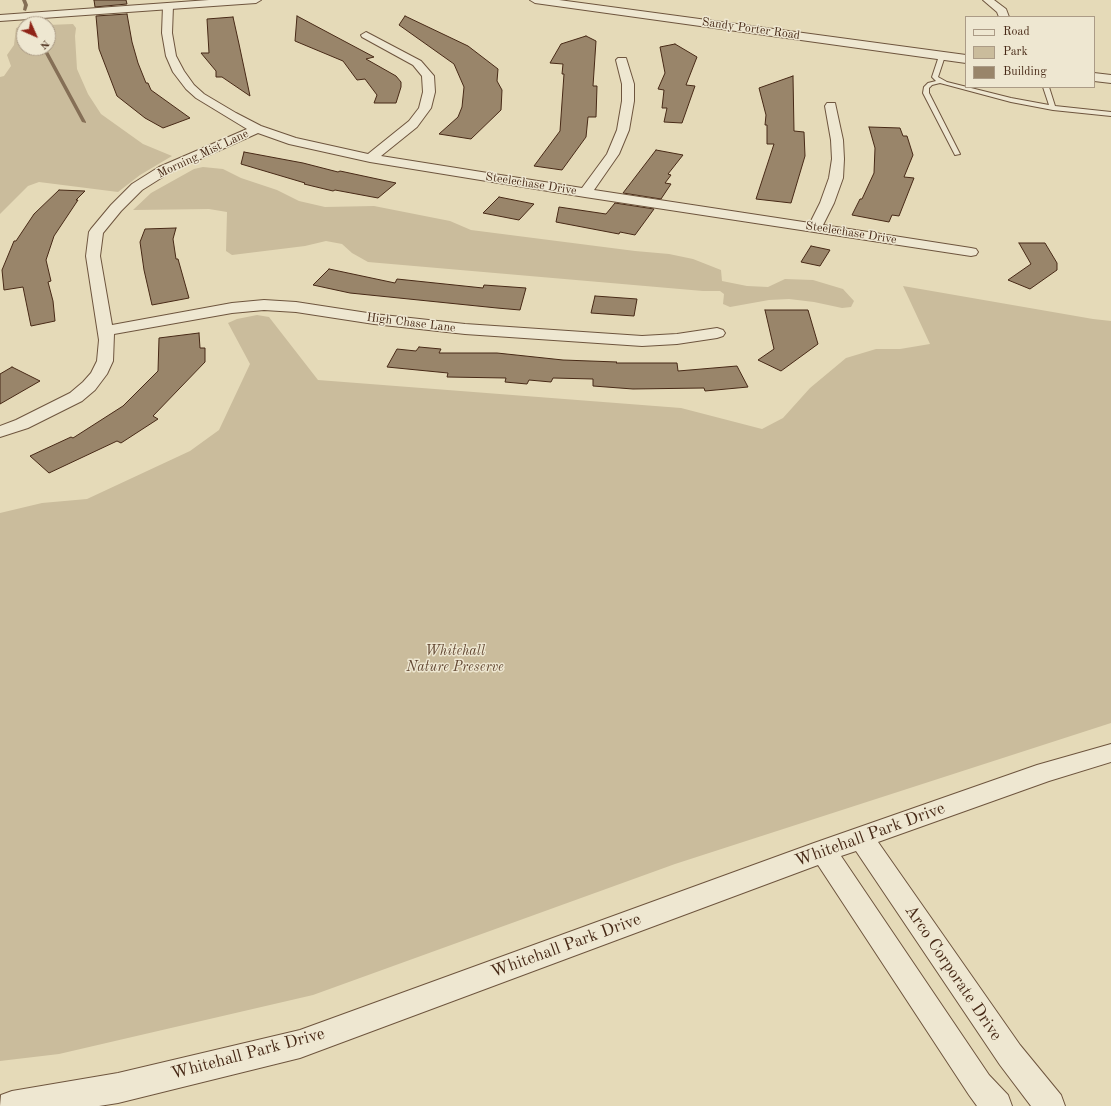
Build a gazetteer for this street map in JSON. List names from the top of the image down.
{
  "streets": {
    "street": [
      "Sandy Porter Road",
      "Morning Mist Lane",
      "Steelechase Drive",
      "High Chase Lane",
      "Whitehall Park Drive",
      "Arco Corporate Drive"
    ]
  },
  "crossings": [
    ["Morning Mist Lane", "Steelechase Drive"],
    ["Morning Mist Lane", "High Chase Lane"],
    ["Whitehall Park Drive", "Arco Corporate Drive"]
  ],
  "parks": ["Whitehall Nature Preserve"],
  "legend": ["Road", "Park", "Building"],
  "north": "bottom right"
}
